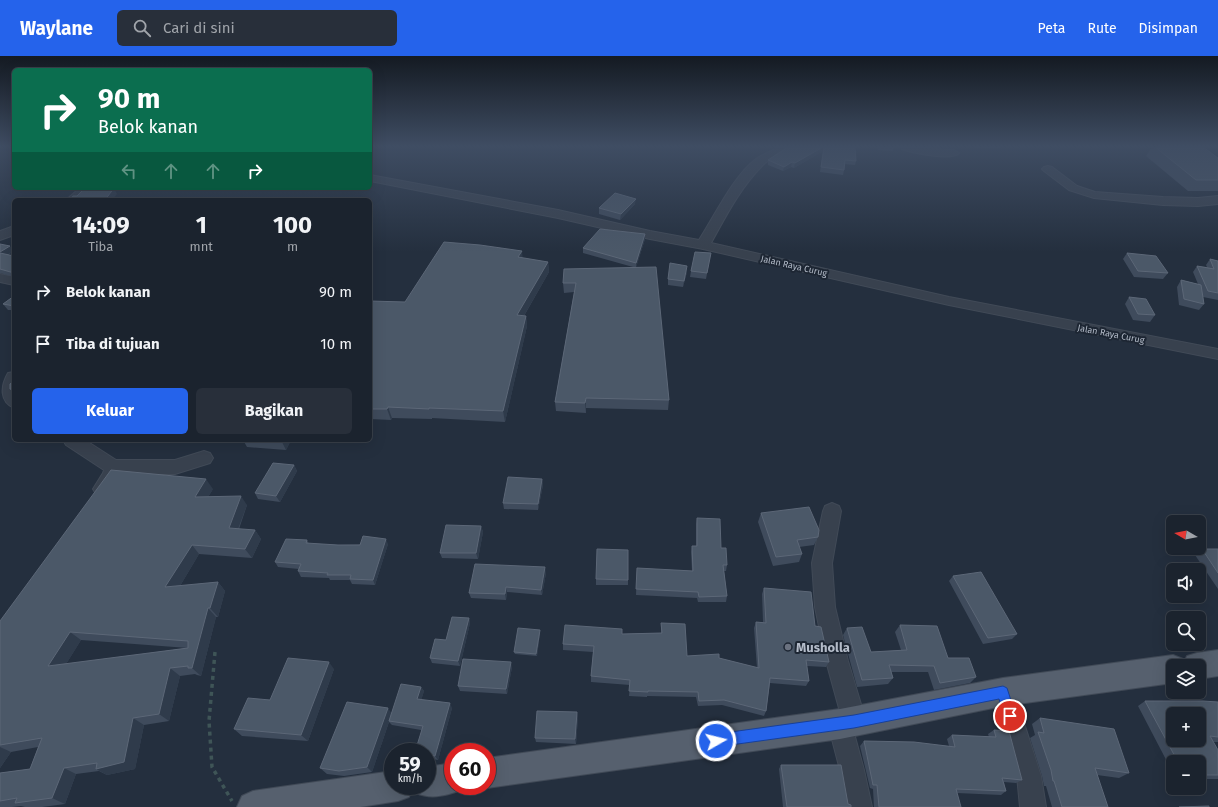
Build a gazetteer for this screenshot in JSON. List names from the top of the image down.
{
  "streets": {
    "street": ["Jalan Raya Curug"]
  },
  "places": ["Musholla"],
  "north": "left",
  "page": {
    "header": "Waylane",
    "search": "Cari di sini",
    "nav": ["Peta", "Rute", "Disimpan"],
    "turn": ["90 m", "Belok kanan"],
    "eta": [
      "14:09",
      "Tiba",
      "1",
      "mnt",
      "100",
      "m"
    ],
    "list": [
      {
        "name": "Belok kanan",
        "value": "90 m"
      },
      {
        "name": "Tiba di tujuan",
        "value": "10 m"
      }
    ],
    "buttons": ["Keluar", "Bagikan"],
    "map_buttons": ["+", "−"],
    "speed": "59 km/h",
    "limit": "60"
  }
}
